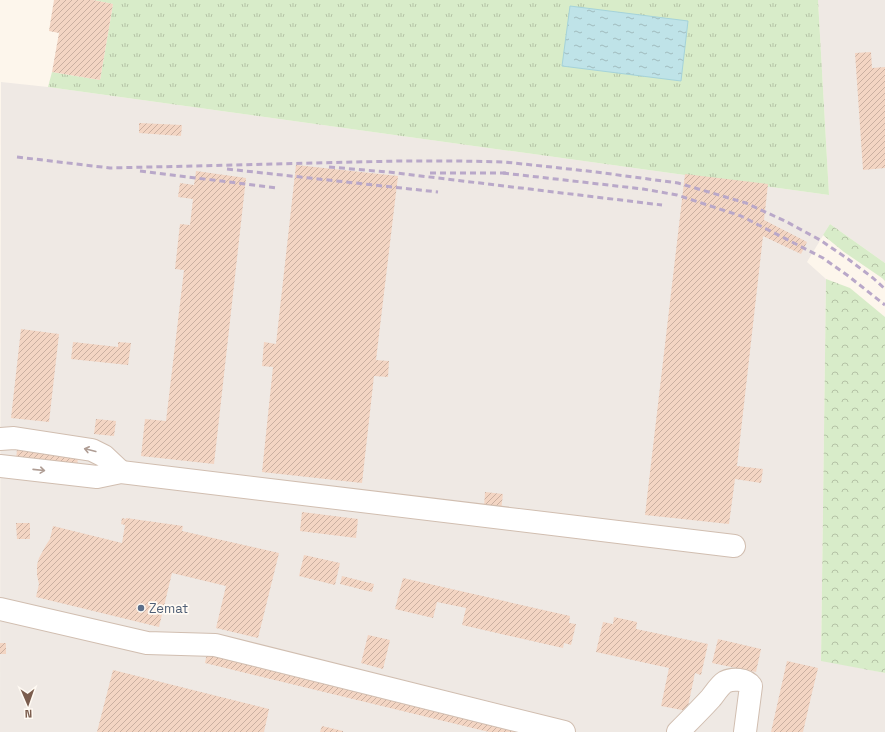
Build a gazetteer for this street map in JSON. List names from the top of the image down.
{
  "places": ["Zemat"],
  "north": "bottom"
}
